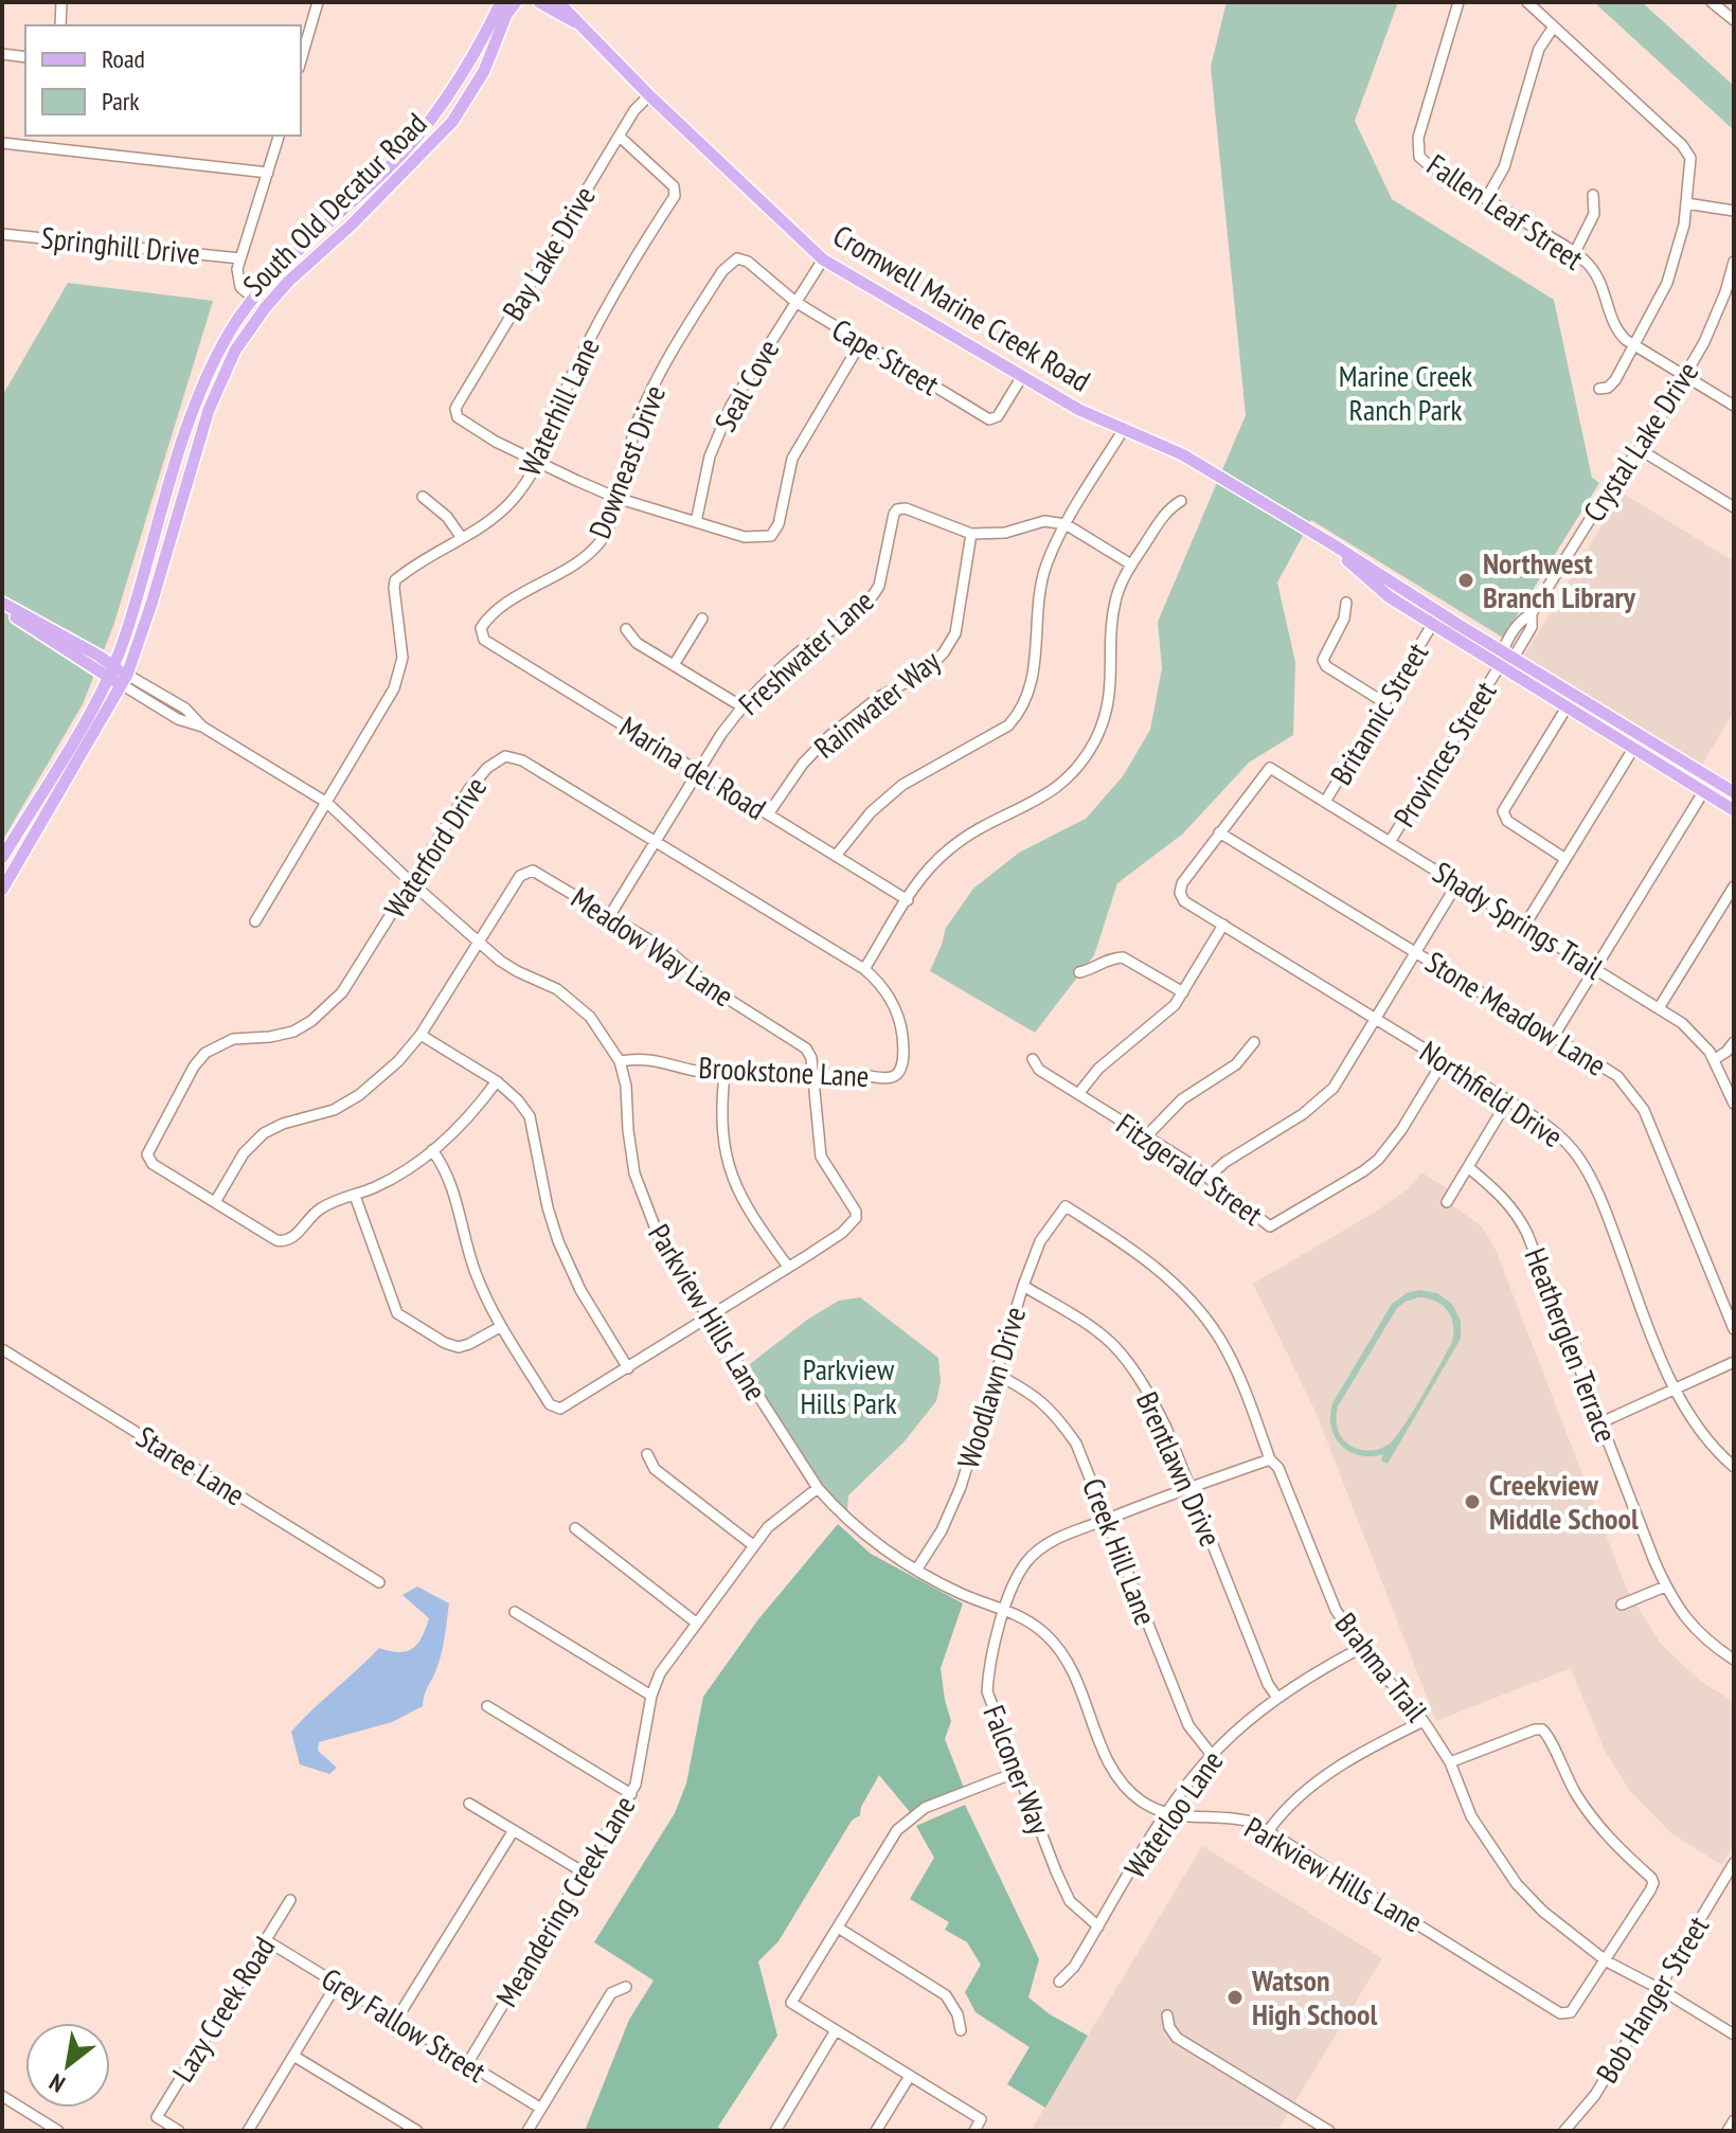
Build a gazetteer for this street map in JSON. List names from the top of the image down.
{
  "streets": {
    "main road": ["South Old Decatur Road", "Cromwell Marine Creek Road"],
    "street": [
      "Fallen Leaf Street",
      "Springhill Drive",
      "Bay Lake Drive",
      "Cape Street",
      "Seal Cove",
      "Waterhill Lane",
      "Crystal Lake Drive",
      "Downeast Drive",
      "Freshwater Lane",
      "Rainwater Way",
      "Britannic Street",
      "Provinces Street",
      "Marina del Road",
      "Waterford Drive",
      "Shady Springs Trail",
      "Meadow Way Lane",
      "Stone Meadow Lane",
      "Brookstone Lane",
      "Northfield Drive",
      "Fitzgerald Street",
      "Parkview Hills Lane",
      "Heatherglen Terrace",
      "Woodlawn Drive",
      "Staree Lane",
      "Brentlawn Drive",
      "Creek Hill Lane",
      "Brahma Trail",
      "Falconer Way",
      "Waterloo Lane",
      "Meandering Creek Lane",
      "Bob Hanger Street",
      "Lazy Creek Road",
      "Grey Fallow Street"
    ]
  },
  "crossings": [
    ["South Old Decatur Road", "Springhill Drive"],
    ["South Old Decatur Road", "Parkview Hills Lane"],
    ["Fallen Leaf Street", "Crystal Lake Drive"],
    ["Bay Lake Drive", "Cromwell Marine Creek Road"],
    ["Bay Lake Drive", "Waterhill Lane"],
    ["Cromwell Marine Creek Road", "Cape Street"],
    ["Cromwell Marine Creek Road", "Seal Cove"],
    ["Cromwell Marine Creek Road", "Crystal Lake Drive"],
    ["Cromwell Marine Creek Road", "Britannic Street"],
    ["Cromwell Marine Creek Road", "Provinces Street"],
    ["Cape Street", "Seal Cove"],
    ["Cape Street", "Downeast Drive"],
    ["Waterhill Lane", "Parkview Hills Lane"],
    ["Crystal Lake Drive", "Provinces Street"],
    ["Downeast Drive", "Marina del Road"],
    ["Freshwater Lane", "Rainwater Way"],
    ["Freshwater Lane", "Marina del Road"],
    ["Freshwater Lane", "Waterford Drive"],
    ["Freshwater Lane", "Meadow Way Lane"],
    ["Rainwater Way", "Marina del Road"],
    ["Britannic Street", "Shady Springs Trail"],
    ["Provinces Street", "Shady Springs Trail"],
    ["Waterford Drive", "Meadow Way Lane"],
    ["Waterford Drive", "Brookstone Lane"],
    ["Waterford Drive", "Parkview Hills Lane"],
    ["Shady Springs Trail", "Stone Meadow Lane"],
    ["Shady Springs Trail", "Northfield Drive"],
    ["Meadow Way Lane", "Brookstone Lane"],
    ["Meadow Way Lane", "Parkview Hills Lane"],
    ["Stone Meadow Lane", "Northfield Drive"],
    ["Brookstone Lane", "Parkview Hills Lane"],
    ["Northfield Drive", "Fitzgerald Street"],
    ["Parkview Hills Lane", "Woodlawn Drive"],
    ["Parkview Hills Lane", "Brahma Trail"],
    ["Parkview Hills Lane", "Falconer Way"],
    ["Parkview Hills Lane", "Waterloo Lane"],
    ["Parkview Hills Lane", "Meandering Creek Lane"],
    ["Woodlawn Drive", "Brentlawn Drive"],
    ["Woodlawn Drive", "Creek Hill Lane"],
    ["Woodlawn Drive", "Brahma Trail"],
    ["Brentlawn Drive", "Falconer Way"],
    ["Brentlawn Drive", "Waterloo Lane"],
    ["Creek Hill Lane", "Falconer Way"],
    ["Creek Hill Lane", "Waterloo Lane"],
    ["Brahma Trail", "Falconer Way"],
    ["Brahma Trail", "Waterloo Lane"],
    ["Brahma Trail", "Bob Hanger Street"],
    ["Falconer Way", "Waterloo Lane"],
    ["Meandering Creek Lane", "Grey Fallow Street"],
    ["Lazy Creek Road", "Grey Fallow Street"]
  ],
  "parks": ["Marine Creek Ranch Park", "Parkview Hills Park"],
  "places": ["Northwest Branch Library", "Creekview Middle School", "Watson High School"],
  "legend": ["Road", "Park"],
  "north": "bottom left"
}
